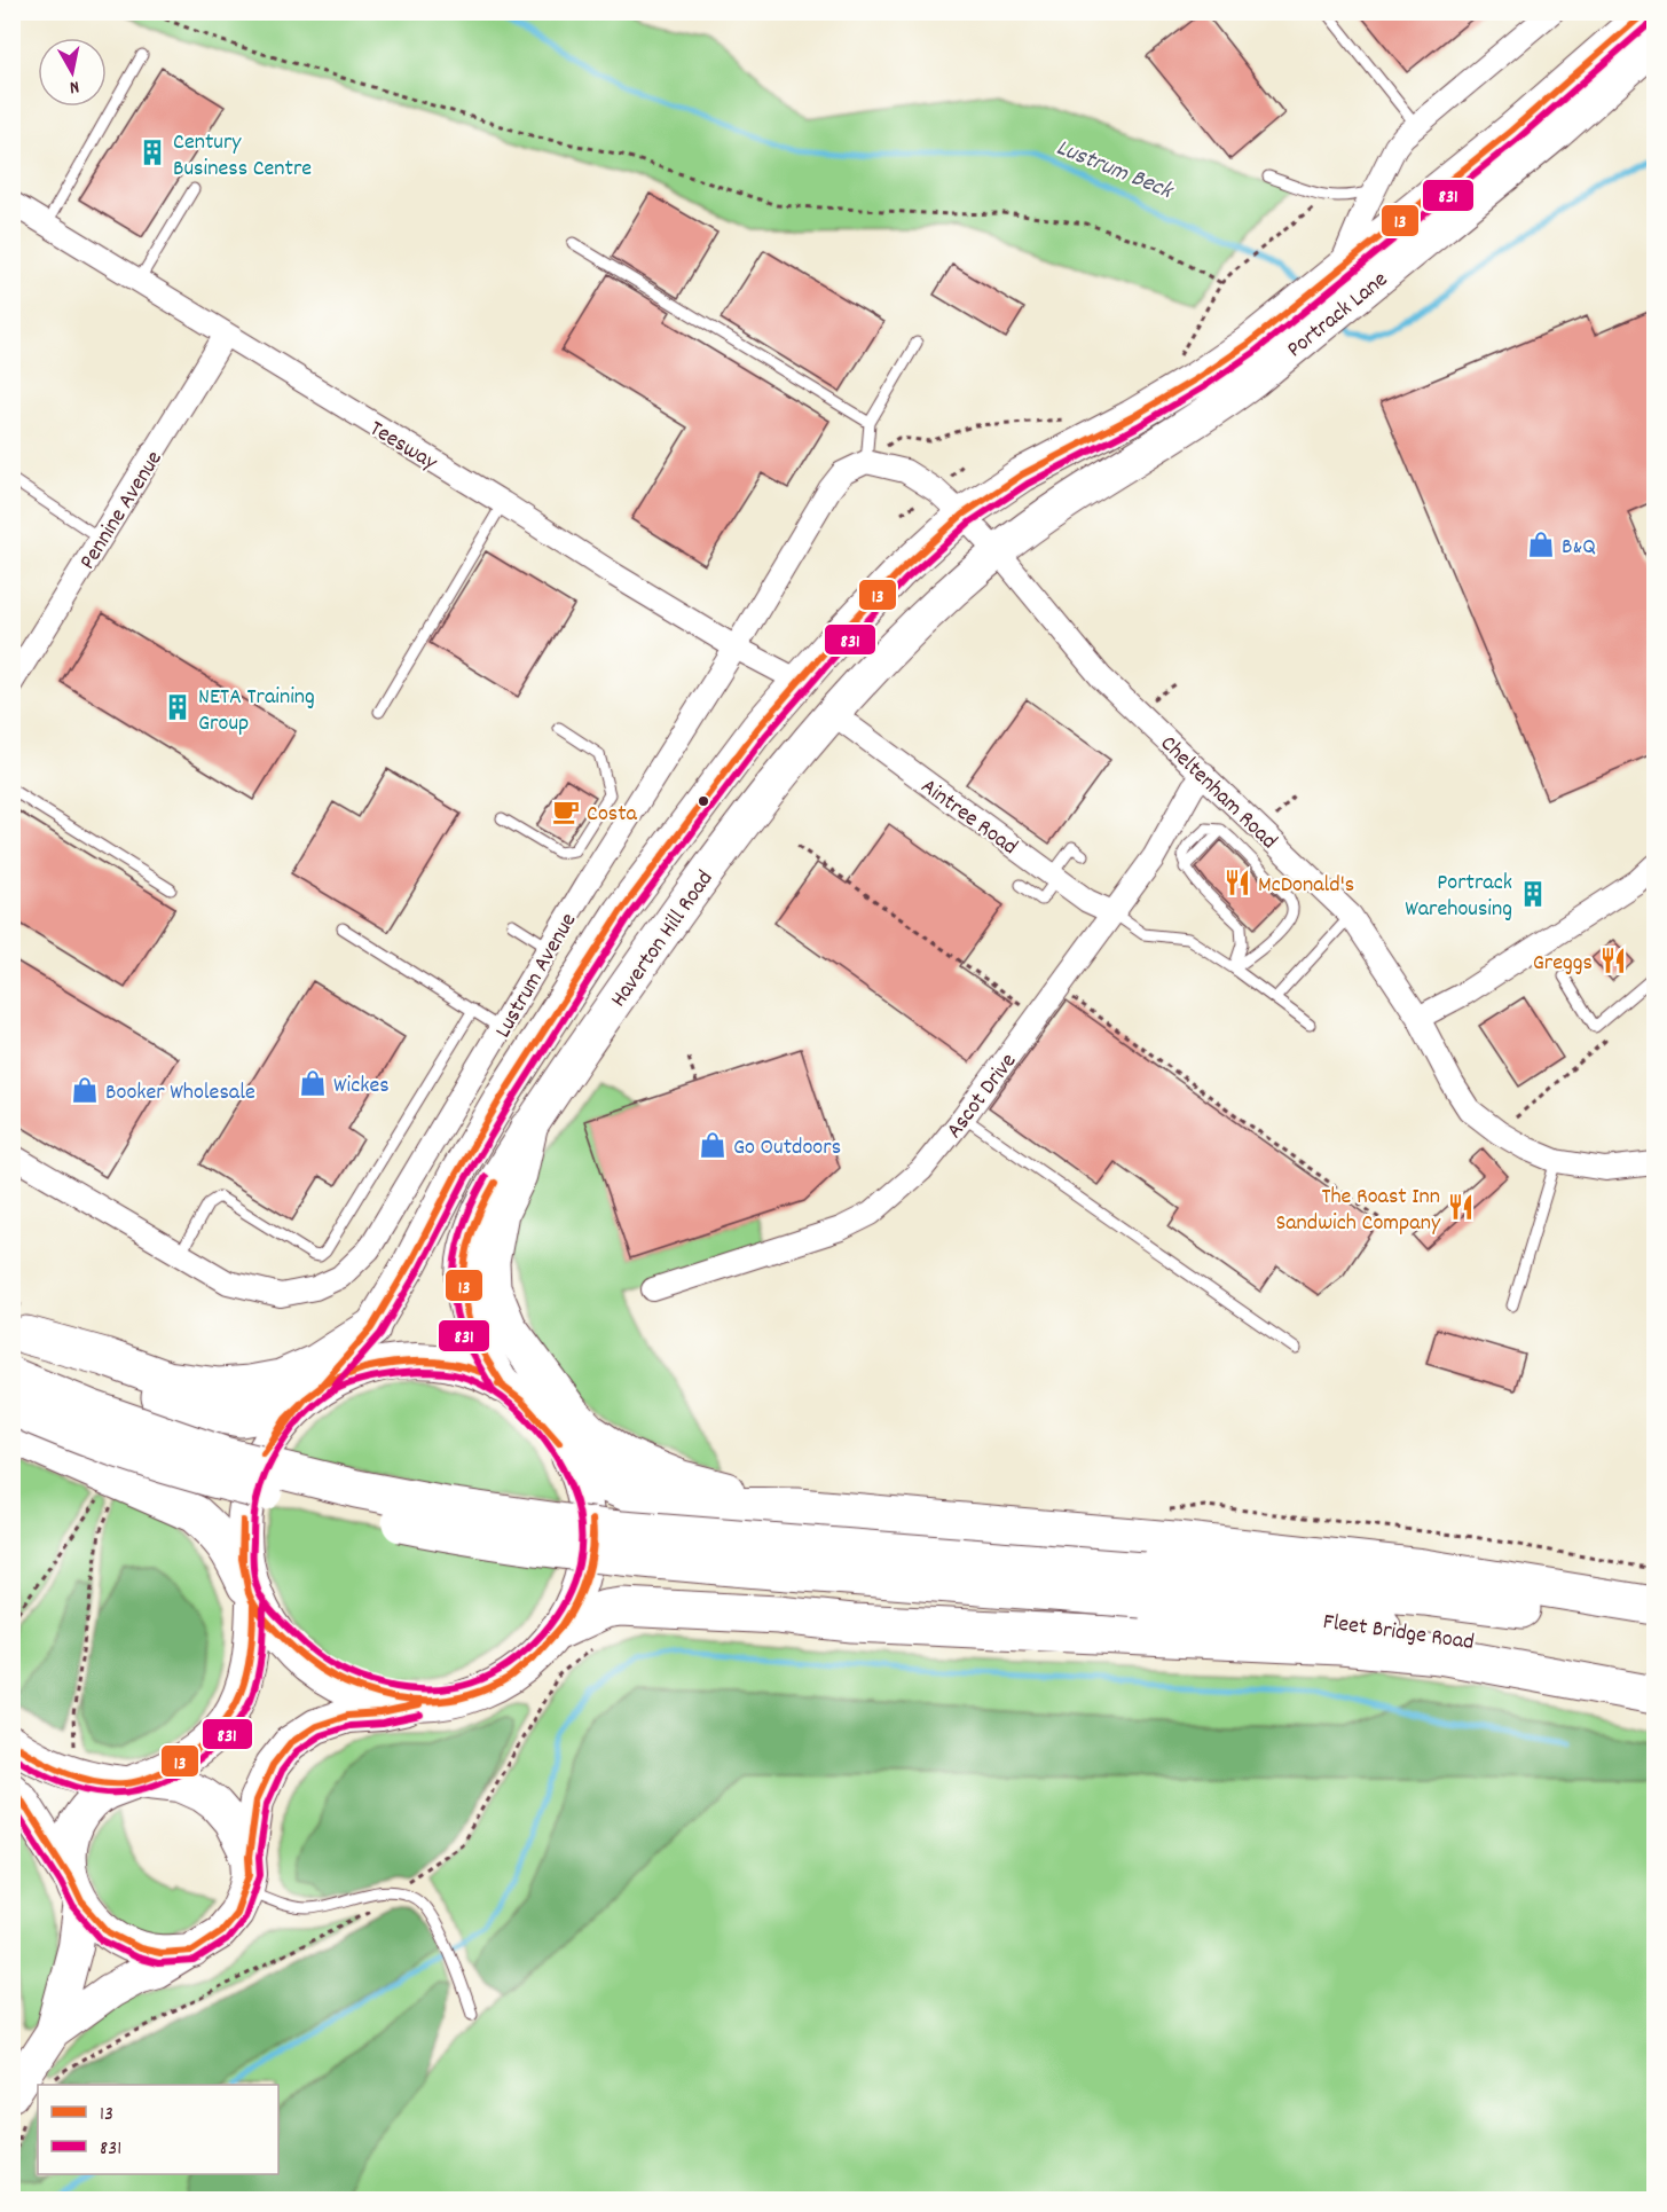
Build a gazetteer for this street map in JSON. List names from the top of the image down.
{
  "streets": {
    "highway": ["Fleet Bridge Road"],
    "main road": ["Portrack Lane", "Haverton Hill Road"],
    "street": [
      "Teesway",
      "Pennine Avenue",
      "Cheltenham Road",
      "Aintree Road",
      "Lustrum Avenue",
      "Ascot Drive"
    ]
  },
  "crossings": [
    ["Portrack Lane", "Cheltenham Road"],
    ["Portrack Lane", "Haverton Hill Road"],
    ["Teesway", "Pennine Avenue"],
    ["Teesway", "Haverton Hill Road"],
    ["Teesway", "Lustrum Avenue"],
    ["Cheltenham Road", "Haverton Hill Road"],
    ["Cheltenham Road", "Ascot Drive"],
    ["Aintree Road", "Haverton Hill Road"],
    ["Aintree Road", "Ascot Drive"]
  ],
  "water": ["Lustrum Beck"],
  "places": {
    "building": ["Century Business Centre", "NETA Training Group", "Portrack Warehousing"],
    "shop": [
      "B&Q",
      "Wickes",
      "Booker Wholesale",
      "Go Outdoors"
    ],
    "cafe": ["Costa"],
    "restaurant": ["McDonald's", "Greggs", "The Roast Inn Sandwich Company"]
  },
  "lines": ["transit line 13", "transit line 831"],
  "legend": ["13", "831"],
  "north": "bottom"
}
